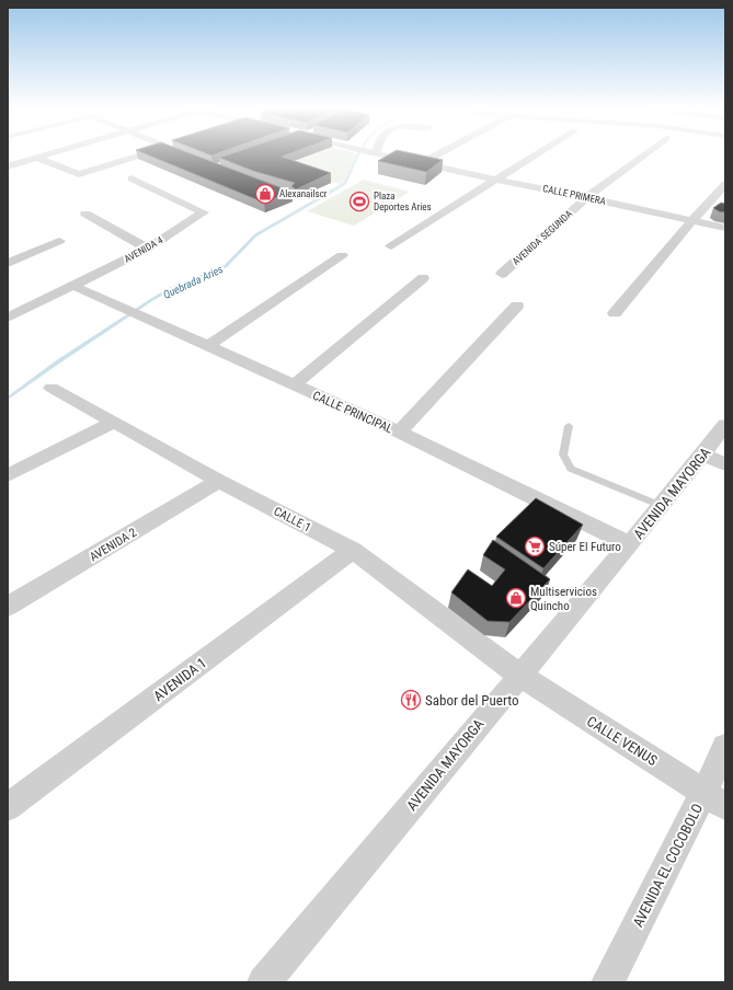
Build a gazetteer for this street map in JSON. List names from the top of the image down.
{
  "streets": {
    "street": [
      "CALLE PRIMERA",
      "AVENIDA SEGUNDA",
      "AVENIDA 4",
      "CALLE PRINCIPAL",
      "AVENIDA MAYORGA",
      "CALLE 1",
      "AVENIDA 2",
      "AVENIDA 1",
      "CALLE VENUS",
      "AVENIDA EL COCOBOLO"
    ]
  },
  "crossings": [
    ["CALLE PRIMERA", "AVENIDA SEGUNDA"],
    ["AVENIDA 4", "CALLE PRINCIPAL"],
    ["CALLE PRINCIPAL", "AVENIDA MAYORGA"],
    ["AVENIDA MAYORGA", "CALLE 1"],
    ["AVENIDA MAYORGA", "CALLE VENUS"],
    ["CALLE 1", "AVENIDA 2"],
    ["CALLE 1", "AVENIDA 1"],
    ["CALLE 1", "CALLE VENUS"],
    ["CALLE VENUS", "AVENIDA EL COCOBOLO"]
  ],
  "water": ["Quebrada Aries"],
  "places": {
    "shop": ["Alexanailscr", "Multiservicios Quincho"],
    "sports": ["Plaza Deportes Aries"],
    "supermarket": ["Súper El Futuro"],
    "restaurant": ["Sabor del Puerto"]
  }
}
